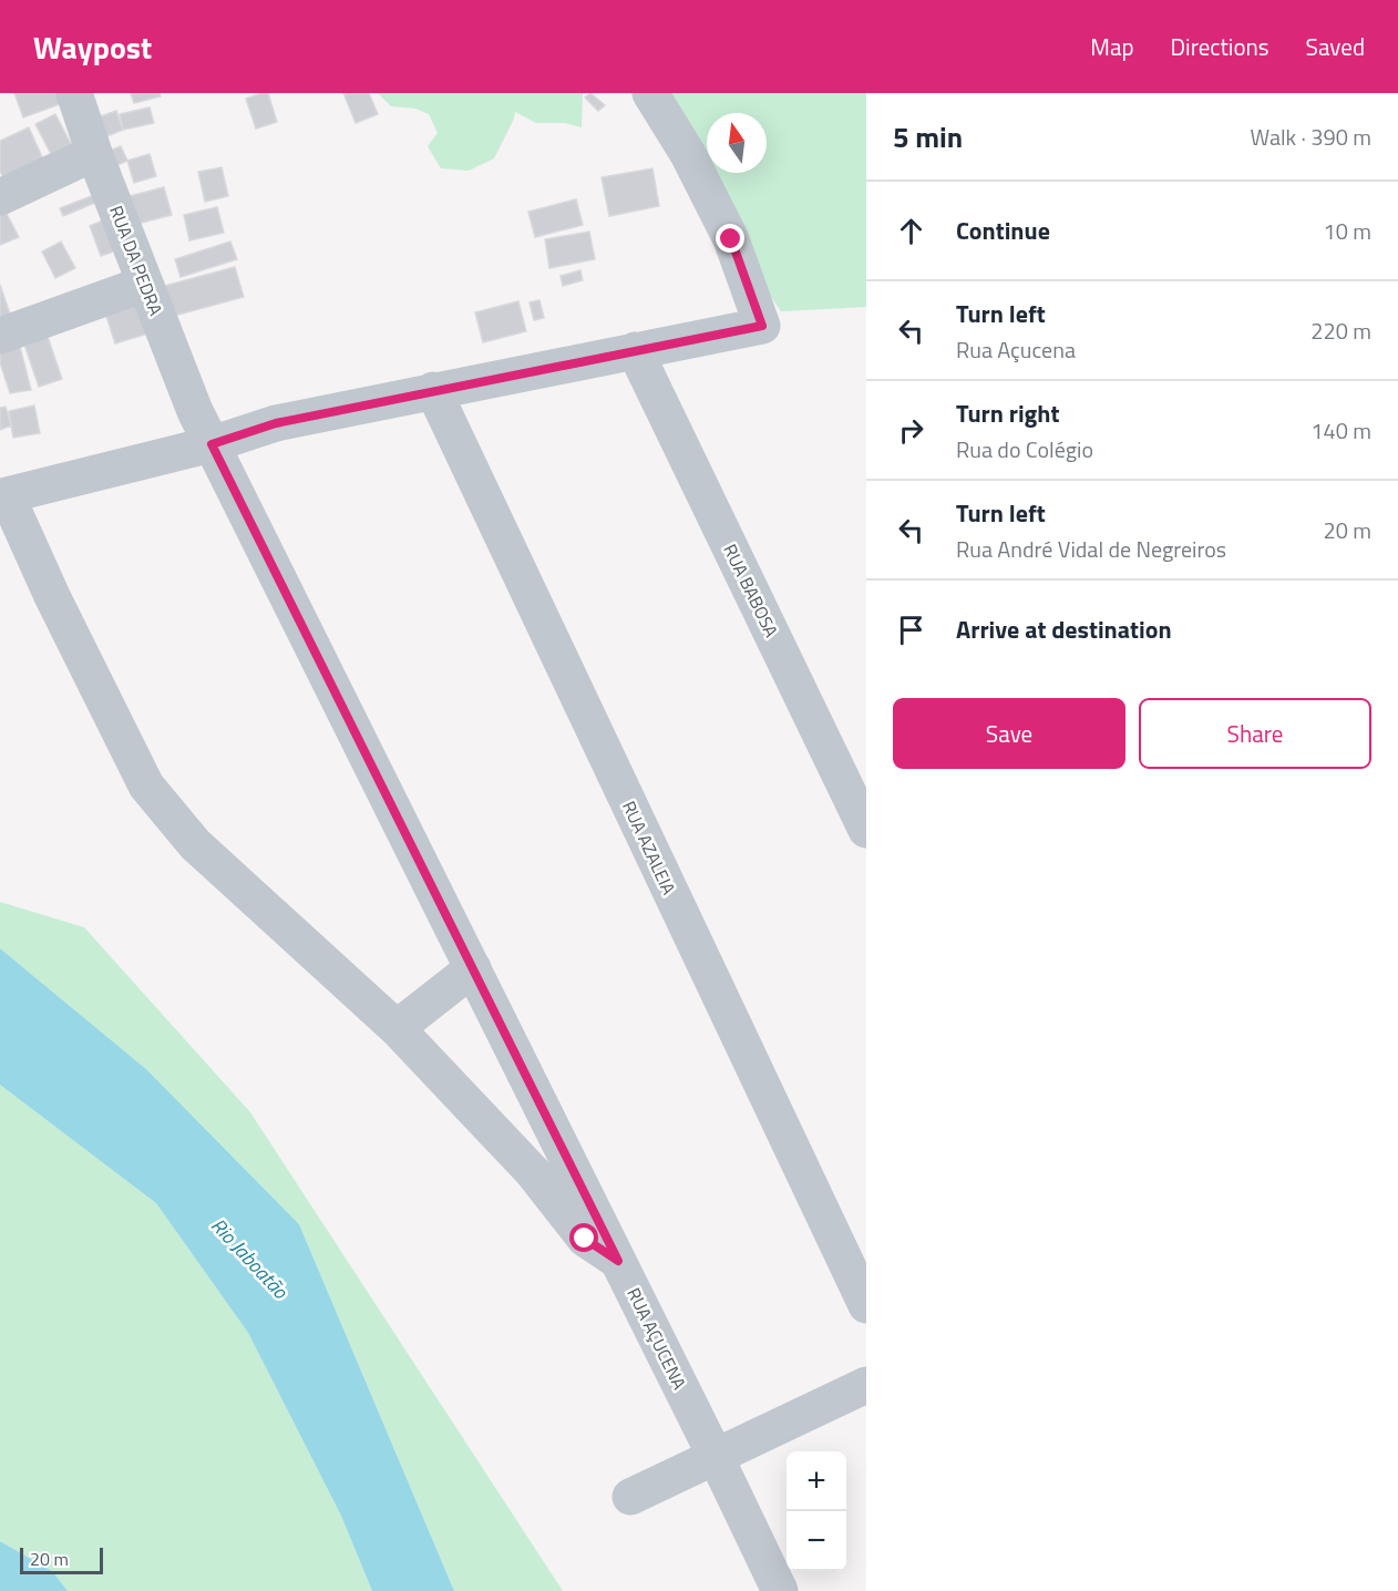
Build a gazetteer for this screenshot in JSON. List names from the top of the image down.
{
  "streets": {
    "street": [
      "RUA DA PEDRA",
      "RUA BABOSA",
      "RUA AZALEIA",
      "RUA AÇUCENA"
    ]
  },
  "crossings": [
    ["RUA DA PEDRA", "RUA AÇUCENA"]
  ],
  "water": ["Rio Jaboatão"],
  "scale_bar": "20 m",
  "north": "top",
  "page": {
    "header": "Waypost",
    "nav": ["Map", "Directions", "Saved"],
    "heading": ["5 min", "Walk · 390 m"],
    "list": [
      ["Continue", "10 m"],
      ["Turn left", "Rua Açucena", "220 m"],
      ["Turn right", "Rua do Colégio", "140 m"],
      ["Turn left", "Rua André Vidal de Negreiros", "20 m"],
      "Arrive at destination"
    ],
    "buttons": ["Save", "Share"],
    "map_buttons": ["+", "−"],
    "scale": "20 m"
  }
}
